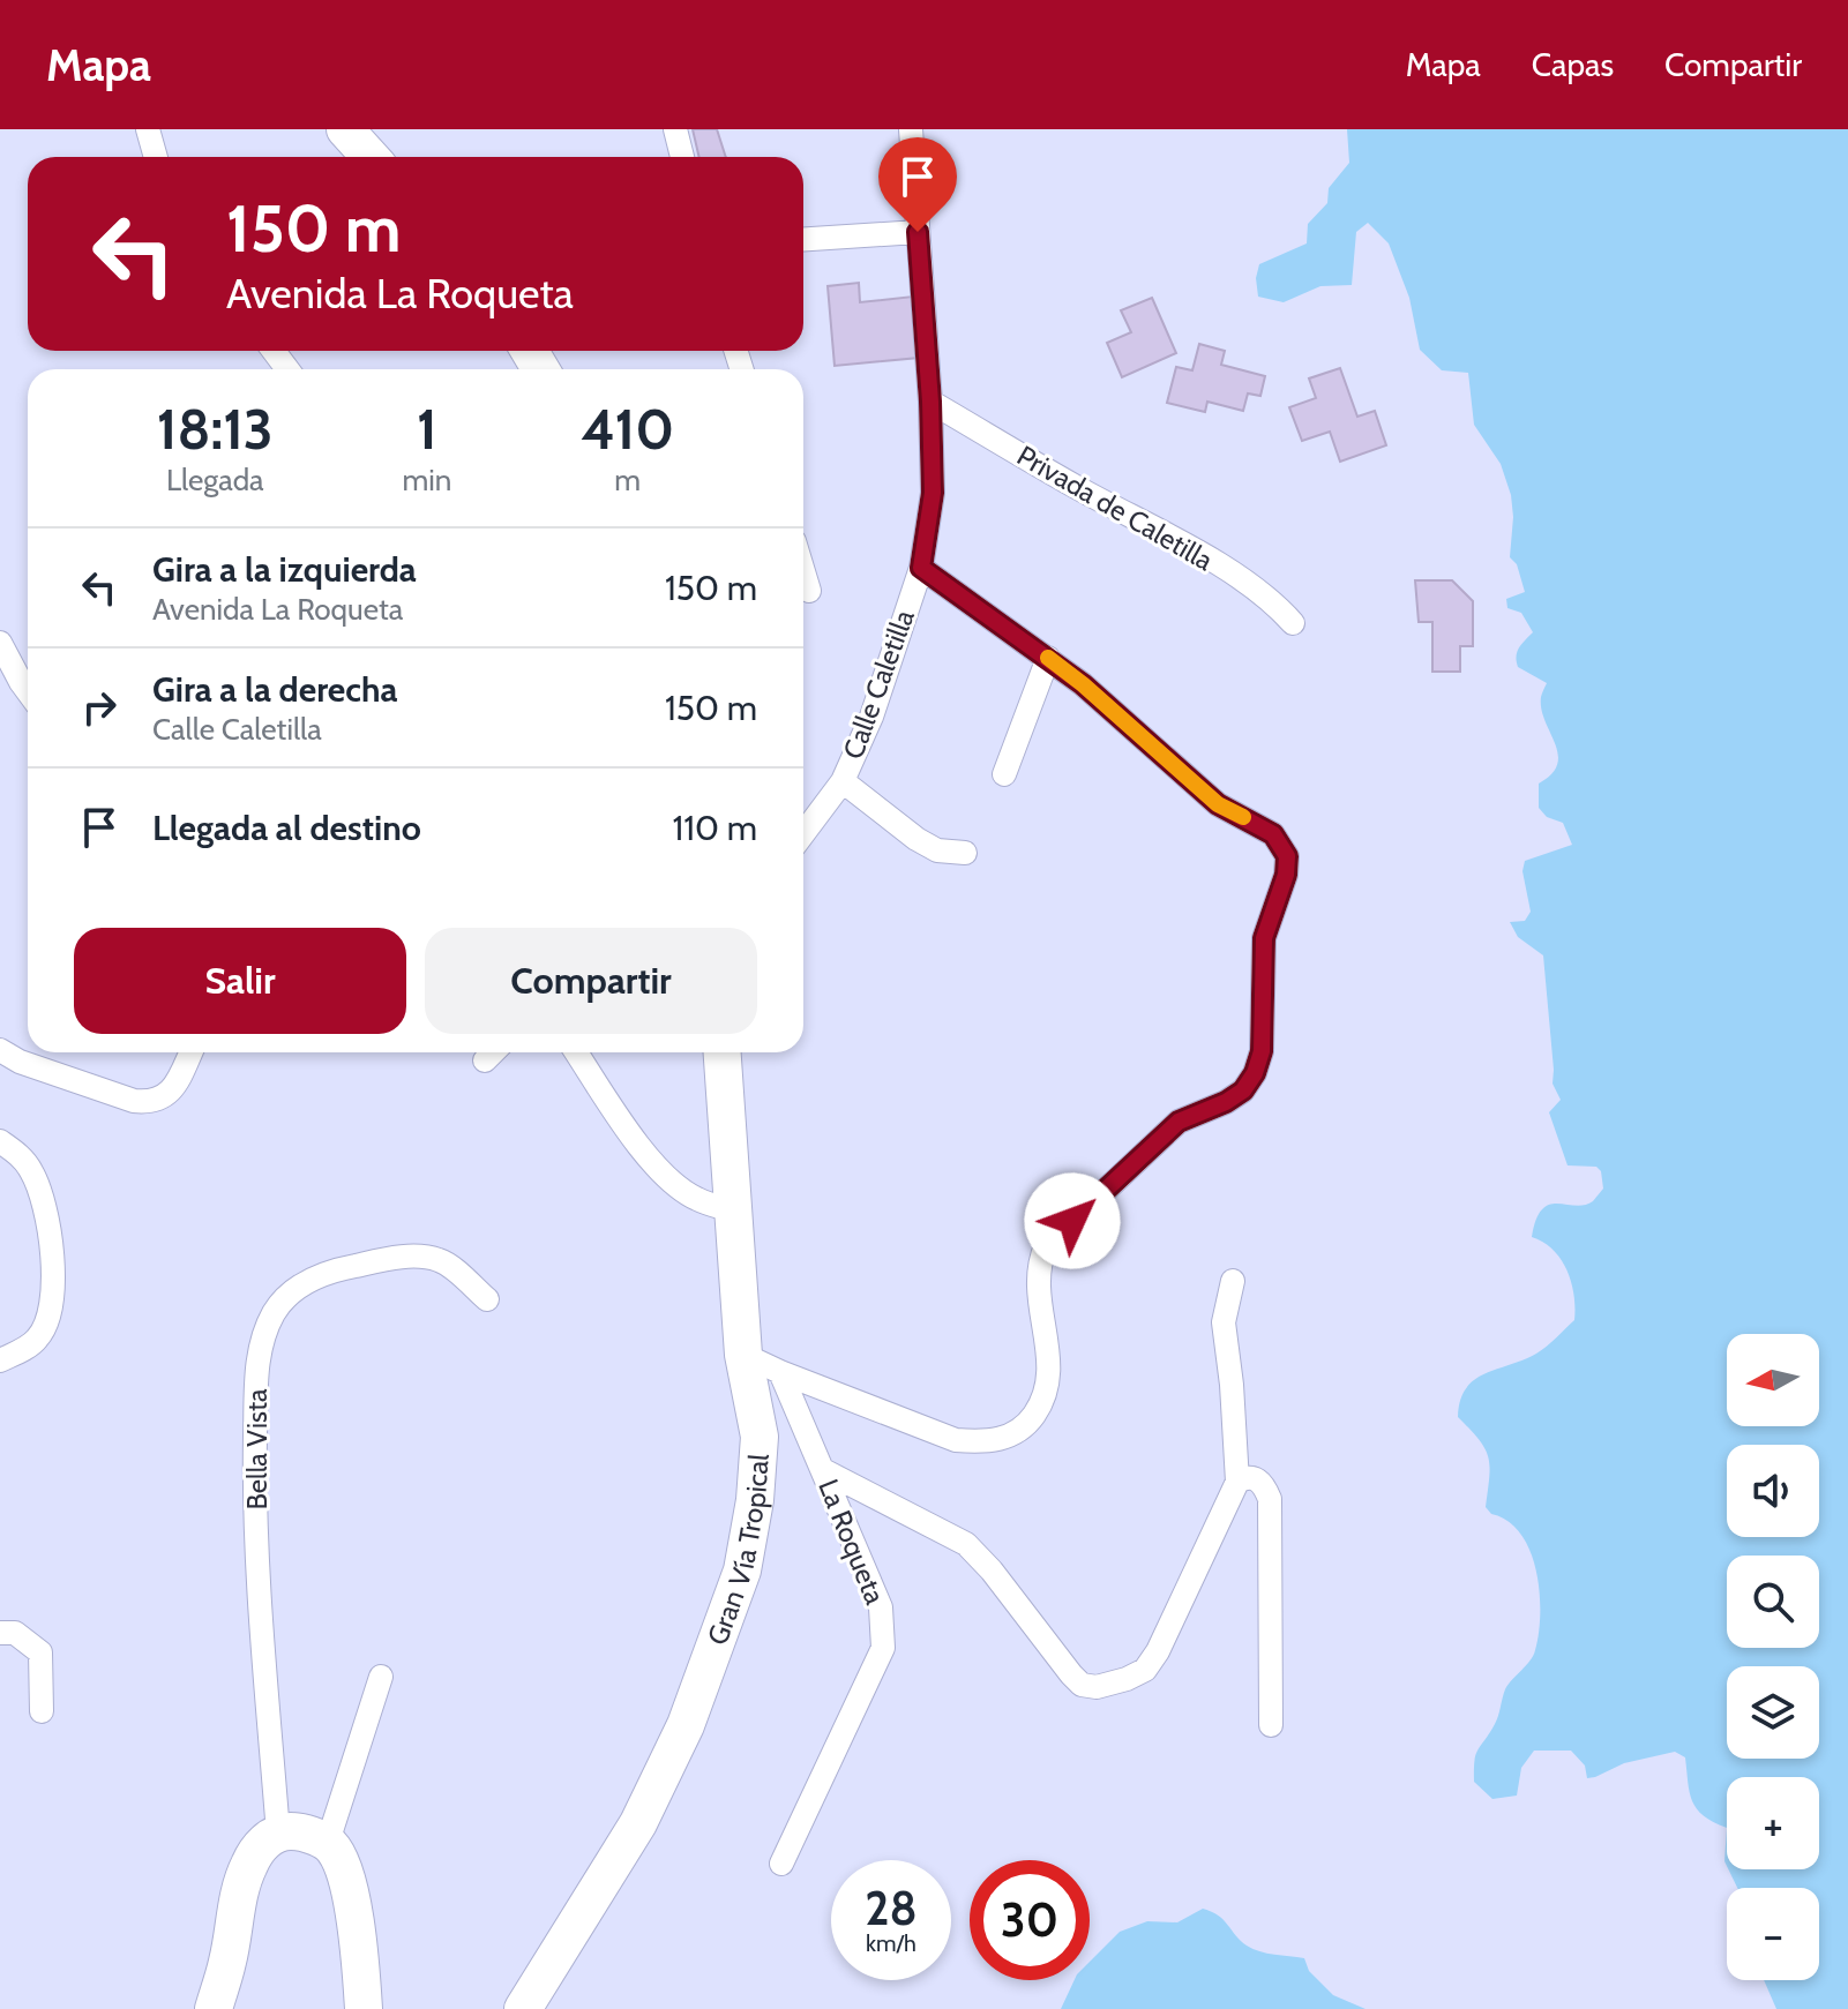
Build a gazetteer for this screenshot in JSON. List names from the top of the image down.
{
  "streets": {
    "main road": ["Gran Vía Tropical"],
    "street": [
      "Privada de Caletilla",
      "Calle Caletilla",
      "Bella Vista",
      "La Roqueta"
    ]
  },
  "crossings": [
    ["Privada de Caletilla", "Calle Caletilla"]
  ],
  "north": "left",
  "page": {
    "header": "Mapa",
    "nav": ["Mapa", "Capas", "Compartir"],
    "turn": ["150 m", "Avenida La Roqueta"],
    "eta": [
      "18:13",
      "Llegada",
      "1",
      "min",
      "410",
      "m"
    ],
    "list": [
      {
        "name": "Gira a la izquierda",
        "note": "Avenida La Roqueta",
        "value": "150 m"
      },
      {
        "name": "Gira a la derecha",
        "note": "Calle Caletilla",
        "value": "150 m"
      },
      {
        "name": "Llegada al destino",
        "value": "110 m"
      }
    ],
    "buttons": ["Salir", "Compartir"],
    "map_buttons": ["+", "−"],
    "speed": "28 km/h",
    "limit": "30"
  }
}
